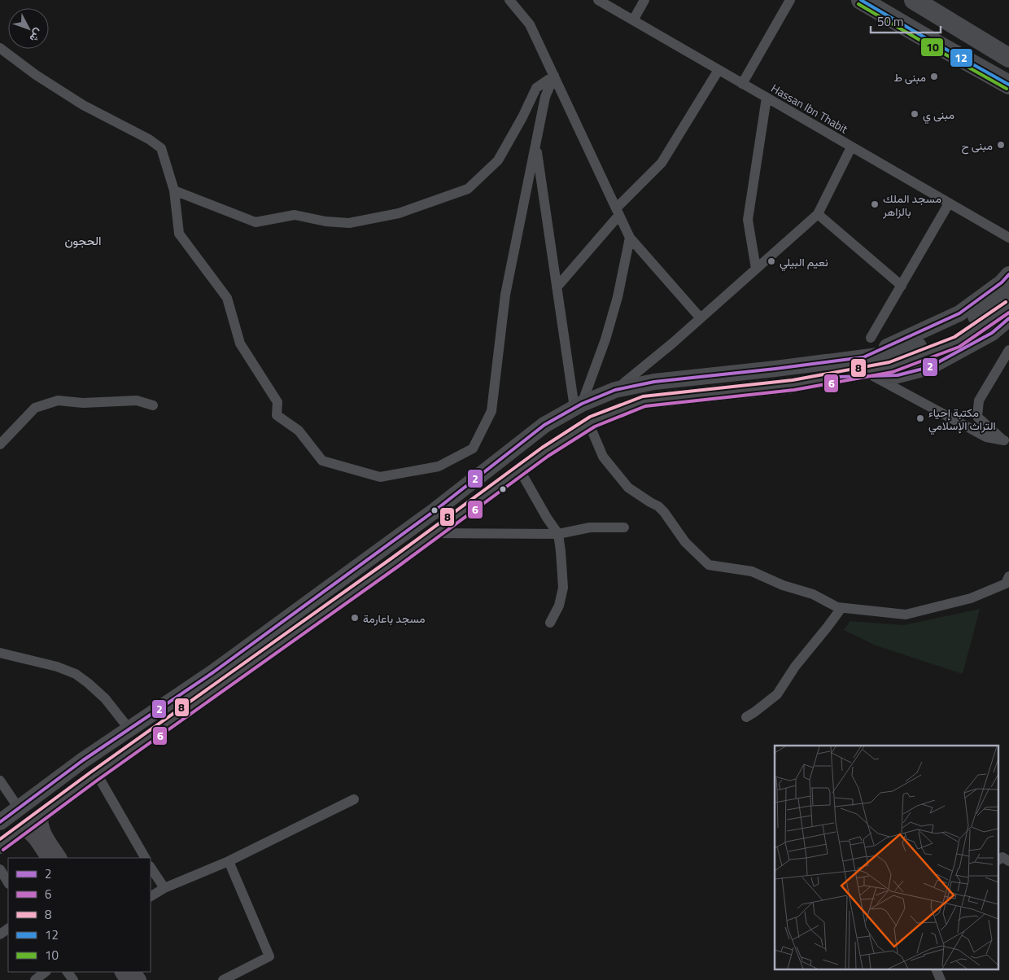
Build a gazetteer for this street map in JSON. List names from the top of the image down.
{
  "streets": {
    "street": ["Hassan Ibn Thabit"]
  },
  "districts": ["الحجون"],
  "places": [
    "مبنى ط",
    "مبنى ي",
    "مبنى ح",
    "مسجد الملك بالزاهر",
    "نعيم البيلي",
    "مكتبة إحياء التراث الإسلامي",
    "مسجد باعارمة"
  ],
  "lines": [
    "transit line 12",
    "transit line 10",
    "transit line 2",
    "transit line 8",
    "transit line 6"
  ],
  "legend": [
    "2",
    "6",
    "8",
    "12",
    "10"
  ],
  "scale_bar": "50 m",
  "north": "bottom right"
}
